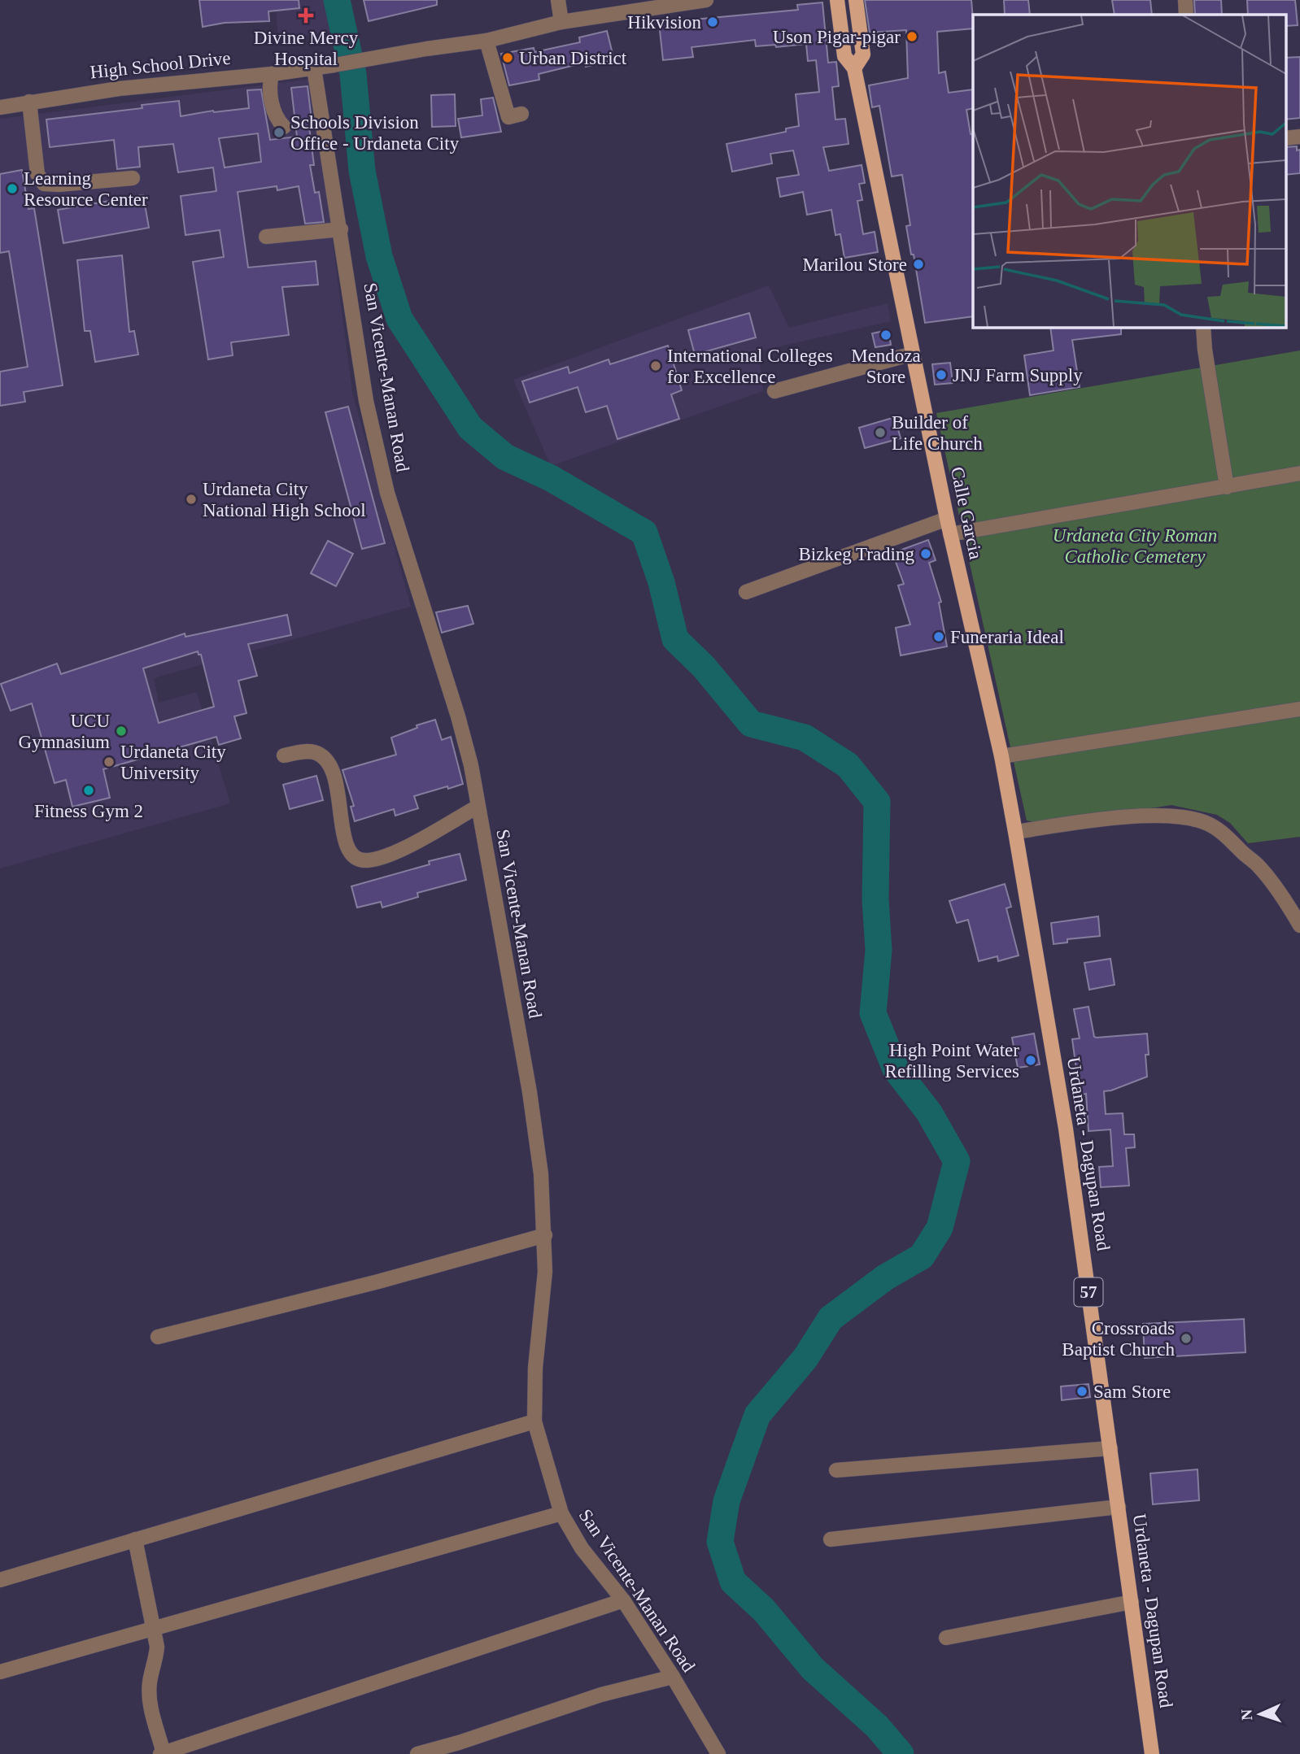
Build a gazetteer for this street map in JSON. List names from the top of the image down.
{
  "streets": {
    "main road": ["Calle Garcia", "Urdaneta - Dagupan Road", "57"],
    "street": ["High School Drive", "San Vicente-Manan Road"]
  },
  "crossings": [
    ["High School Drive", "San Vicente-Manan Road"],
    ["Calle Garcia", "Urdaneta - Dagupan Road"]
  ],
  "parks": ["Urdaneta City Roman Catholic Cemetery"],
  "places": {
    "health": ["Divine Mercy Hospital"],
    "other": [
      "Hikvision",
      "Uson Pigar-pigar",
      "Urban District",
      "Schools Division Office - Urdaneta City",
      "Learning Resource Center",
      "Marilou Store",
      "Mendoza Store",
      "International Colleges for Excellence",
      "JNJ Farm Supply",
      "Builder of Life Church",
      "Urdaneta City National High School",
      "Bizkeg Trading",
      "Funeraria Ideal",
      "UCU Gymnasium",
      "Urdaneta City University",
      "Fitness Gym 2",
      "High Point Water Refilling Services",
      "Crossroads Baptist Church",
      "Sam Store"
    ]
  },
  "north": "left"
}
